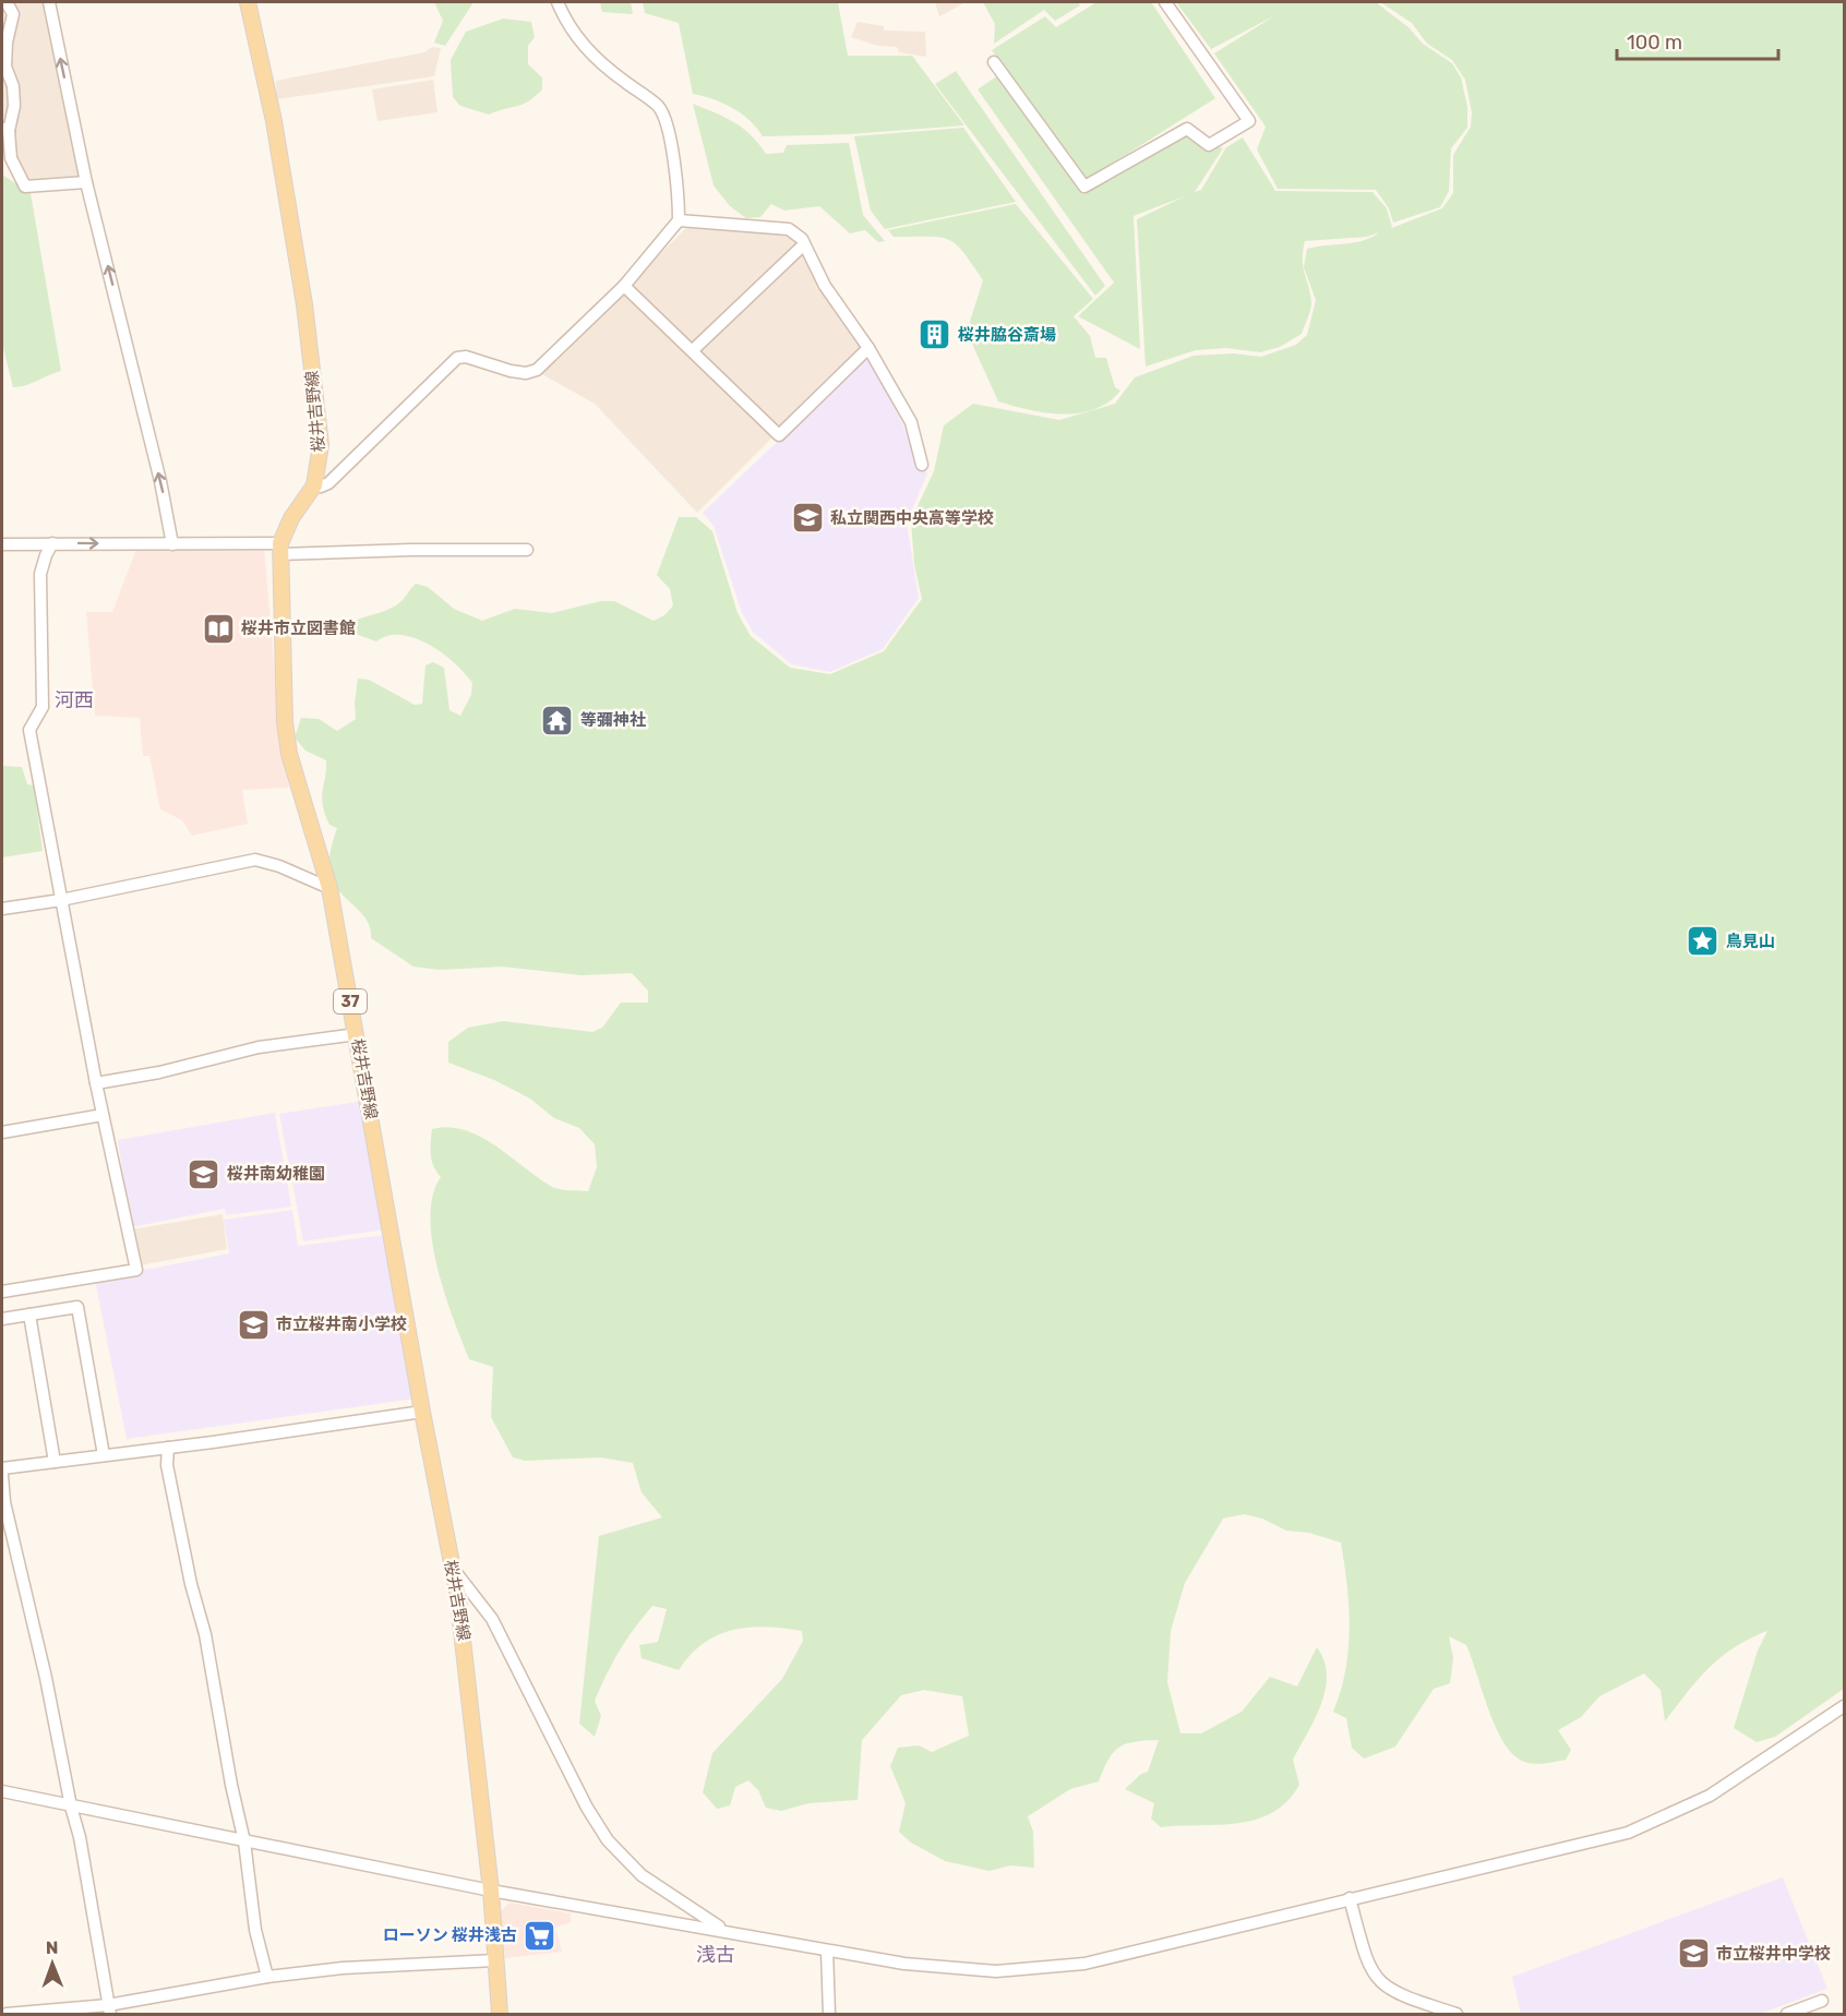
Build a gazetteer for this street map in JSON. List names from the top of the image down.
{
  "streets": {
    "main road": ["桜井吉野線", "37"]
  },
  "districts": ["河西", "浅古"],
  "places": {
    "building": ["桜井脇谷斎場"],
    "school or university": [
      "私立関西中央高等学校",
      "桜井南幼稚園",
      "市立桜井南小学校",
      "市立桜井中学校"
    ],
    "library": ["桜井市立図書館"],
    "temple": ["等彌神社"],
    "place": ["鳥見山"],
    "supermarket": ["ローソン 桜井浅古"]
  },
  "scale_bar": "100 m",
  "north": "top"
}
